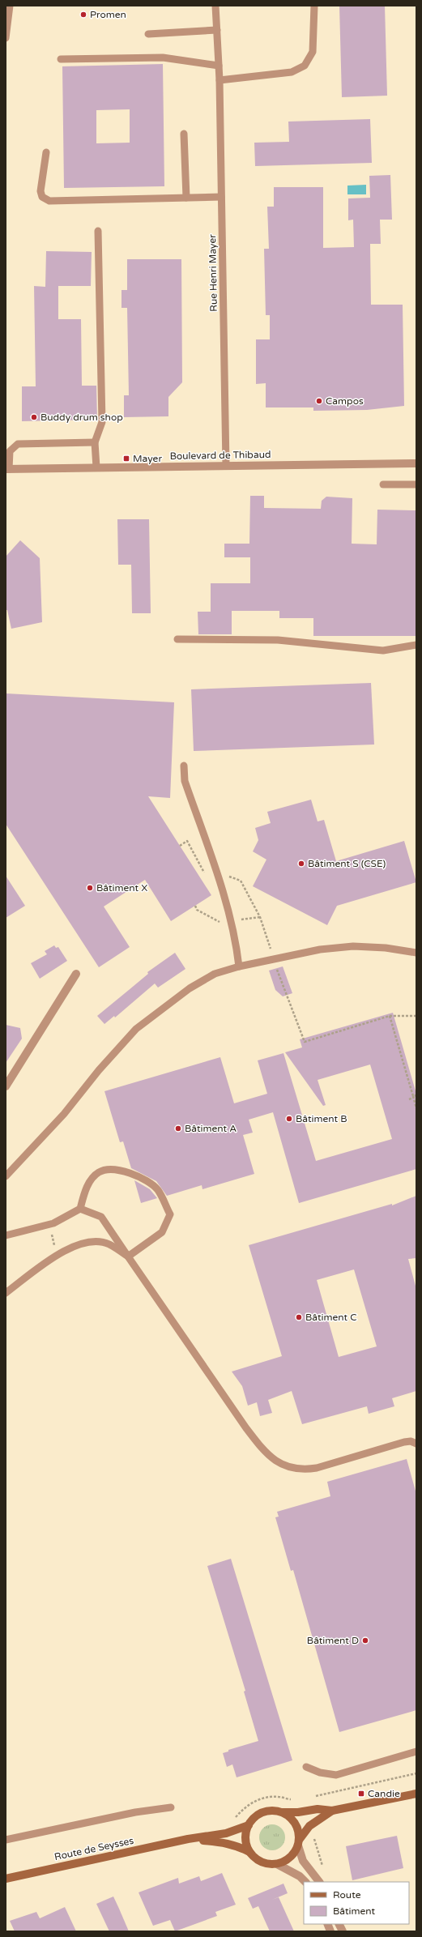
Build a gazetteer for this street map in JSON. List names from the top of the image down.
{
  "streets": {
    "main road": ["Route de Seysses"],
    "street": ["Boulevard de Thibaud"],
    "lane": ["Rue Henri Mayer"]
  },
  "crossings": [
    ["Rue Henri Mayer", "Boulevard de Thibaud"]
  ],
  "places": {
    "other": [
      "Promen",
      "Campos",
      "Buddy drum shop",
      "Bâtiment S (CSE)",
      "Bâtiment X",
      "Bâtiment B",
      "Bâtiment A",
      "Bâtiment C",
      "Bâtiment D"
    ],
    "transit": ["Mayer", "Candie"]
  },
  "legend": ["Route", "Bâtiment"]
}
